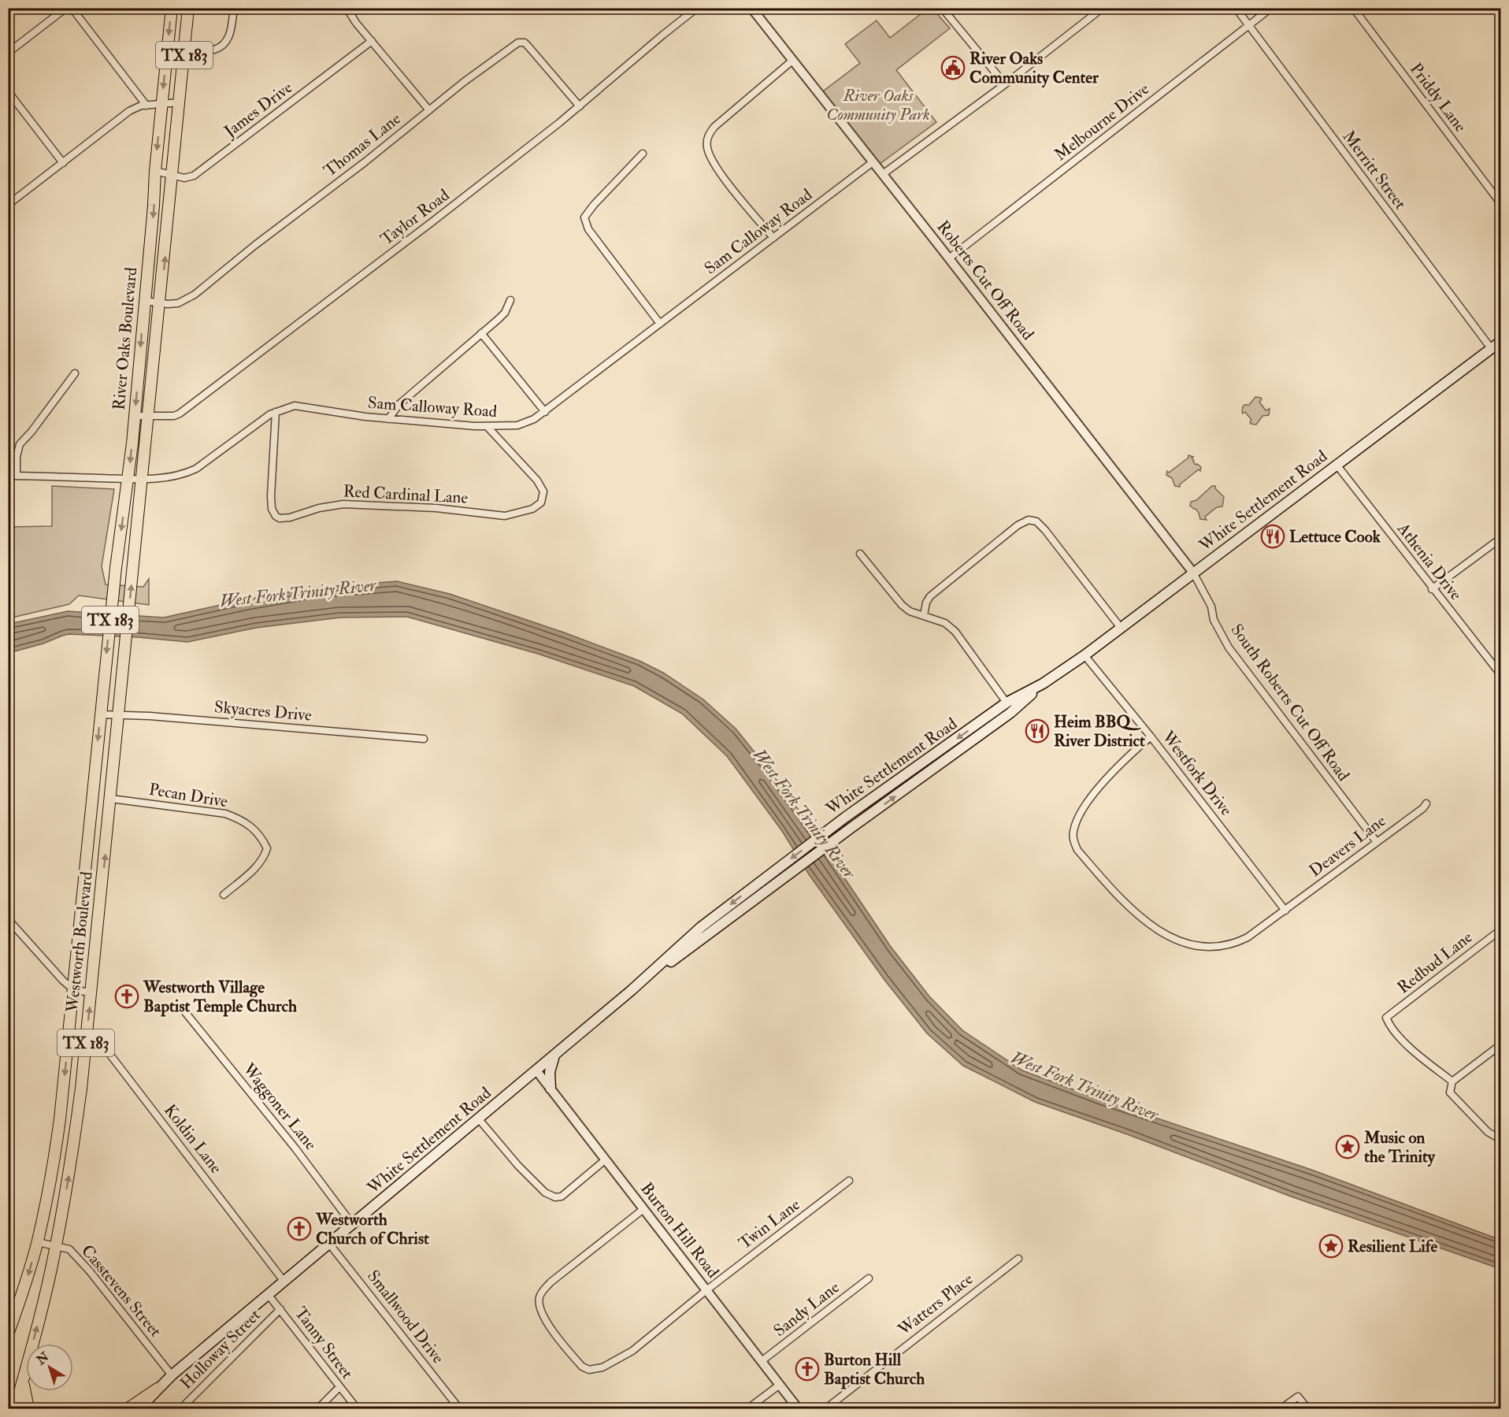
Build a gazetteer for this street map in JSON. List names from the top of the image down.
{
  "streets": {
    "main road": [
      "TX 183",
      "River Oaks Boulevard",
      "White Settlement Road",
      "Westworth Boulevard"
    ],
    "street": [
      "Priddy Lane",
      "James Drive",
      "Melbourne Drive",
      "Thomas Lane",
      "Merritt Street",
      "Taylor Road",
      "Sam Calloway Road",
      "Roberts Cut Off Road",
      "Red Cardinal Lane",
      "Athenia Drive",
      "South Roberts Cut Off Road",
      "Skyacres Drive",
      "Westfork Drive",
      "Pecan Drive",
      "Deavers Lane",
      "Redbud Lane",
      "Waggoner Lane",
      "Koldin Lane",
      "Twin Lane",
      "Burton Hill Road",
      "Casstevens Street",
      "Watters Place",
      "Sandy Lane",
      "Smallwood Drive",
      "Tanny Street",
      "Holloway Street"
    ]
  },
  "crossings": [
    ["James Drive", "River Oaks Boulevard"],
    ["Melbourne Drive", "Merritt Street"],
    ["Melbourne Drive", "Roberts Cut Off Road"],
    ["Thomas Lane", "Taylor Road"],
    ["Thomas Lane", "River Oaks Boulevard"],
    ["Merritt Street", "White Settlement Road"],
    ["Taylor Road", "River Oaks Boulevard"],
    ["Sam Calloway Road", "Roberts Cut Off Road"],
    ["Sam Calloway Road", "River Oaks Boulevard"],
    ["Sam Calloway Road", "Red Cardinal Lane"],
    ["Roberts Cut Off Road", "White Settlement Road"],
    ["Roberts Cut Off Road", "South Roberts Cut Off Road"],
    ["River Oaks Boulevard", "Westworth Boulevard"],
    ["White Settlement Road", "Athenia Drive"],
    ["White Settlement Road", "South Roberts Cut Off Road"],
    ["White Settlement Road", "Westfork Drive"],
    ["White Settlement Road", "Waggoner Lane"],
    ["White Settlement Road", "Koldin Lane"],
    ["White Settlement Road", "Burton Hill Road"],
    ["White Settlement Road", "Casstevens Street"],
    ["White Settlement Road", "Smallwood Drive"],
    ["White Settlement Road", "Tanny Street"],
    ["South Roberts Cut Off Road", "Deavers Lane"],
    ["Skyacres Drive", "Westworth Boulevard"],
    ["Westfork Drive", "Deavers Lane"],
    ["Pecan Drive", "Westworth Boulevard"],
    ["Westworth Boulevard", "Koldin Lane"],
    ["Westworth Boulevard", "Casstevens Street"],
    ["Twin Lane", "Burton Hill Road"],
    ["Burton Hill Road", "Sandy Lane"],
    ["Tanny Street", "Holloway Street"]
  ],
  "water": ["West Fork Trinity River"],
  "parks": ["River Oaks Community Park"],
  "places": {
    "public building": ["River Oaks Community Center"],
    "restaurant": ["Lettuce Cook", "Heim BBQ River District"],
    "church": ["Westworth Village Baptist Temple Church", "Westworth Church of Christ", "Burton Hill Baptist Church"],
    "place": ["Music on the Trinity", "Resilient Life"]
  },
  "north": "top left"
}
